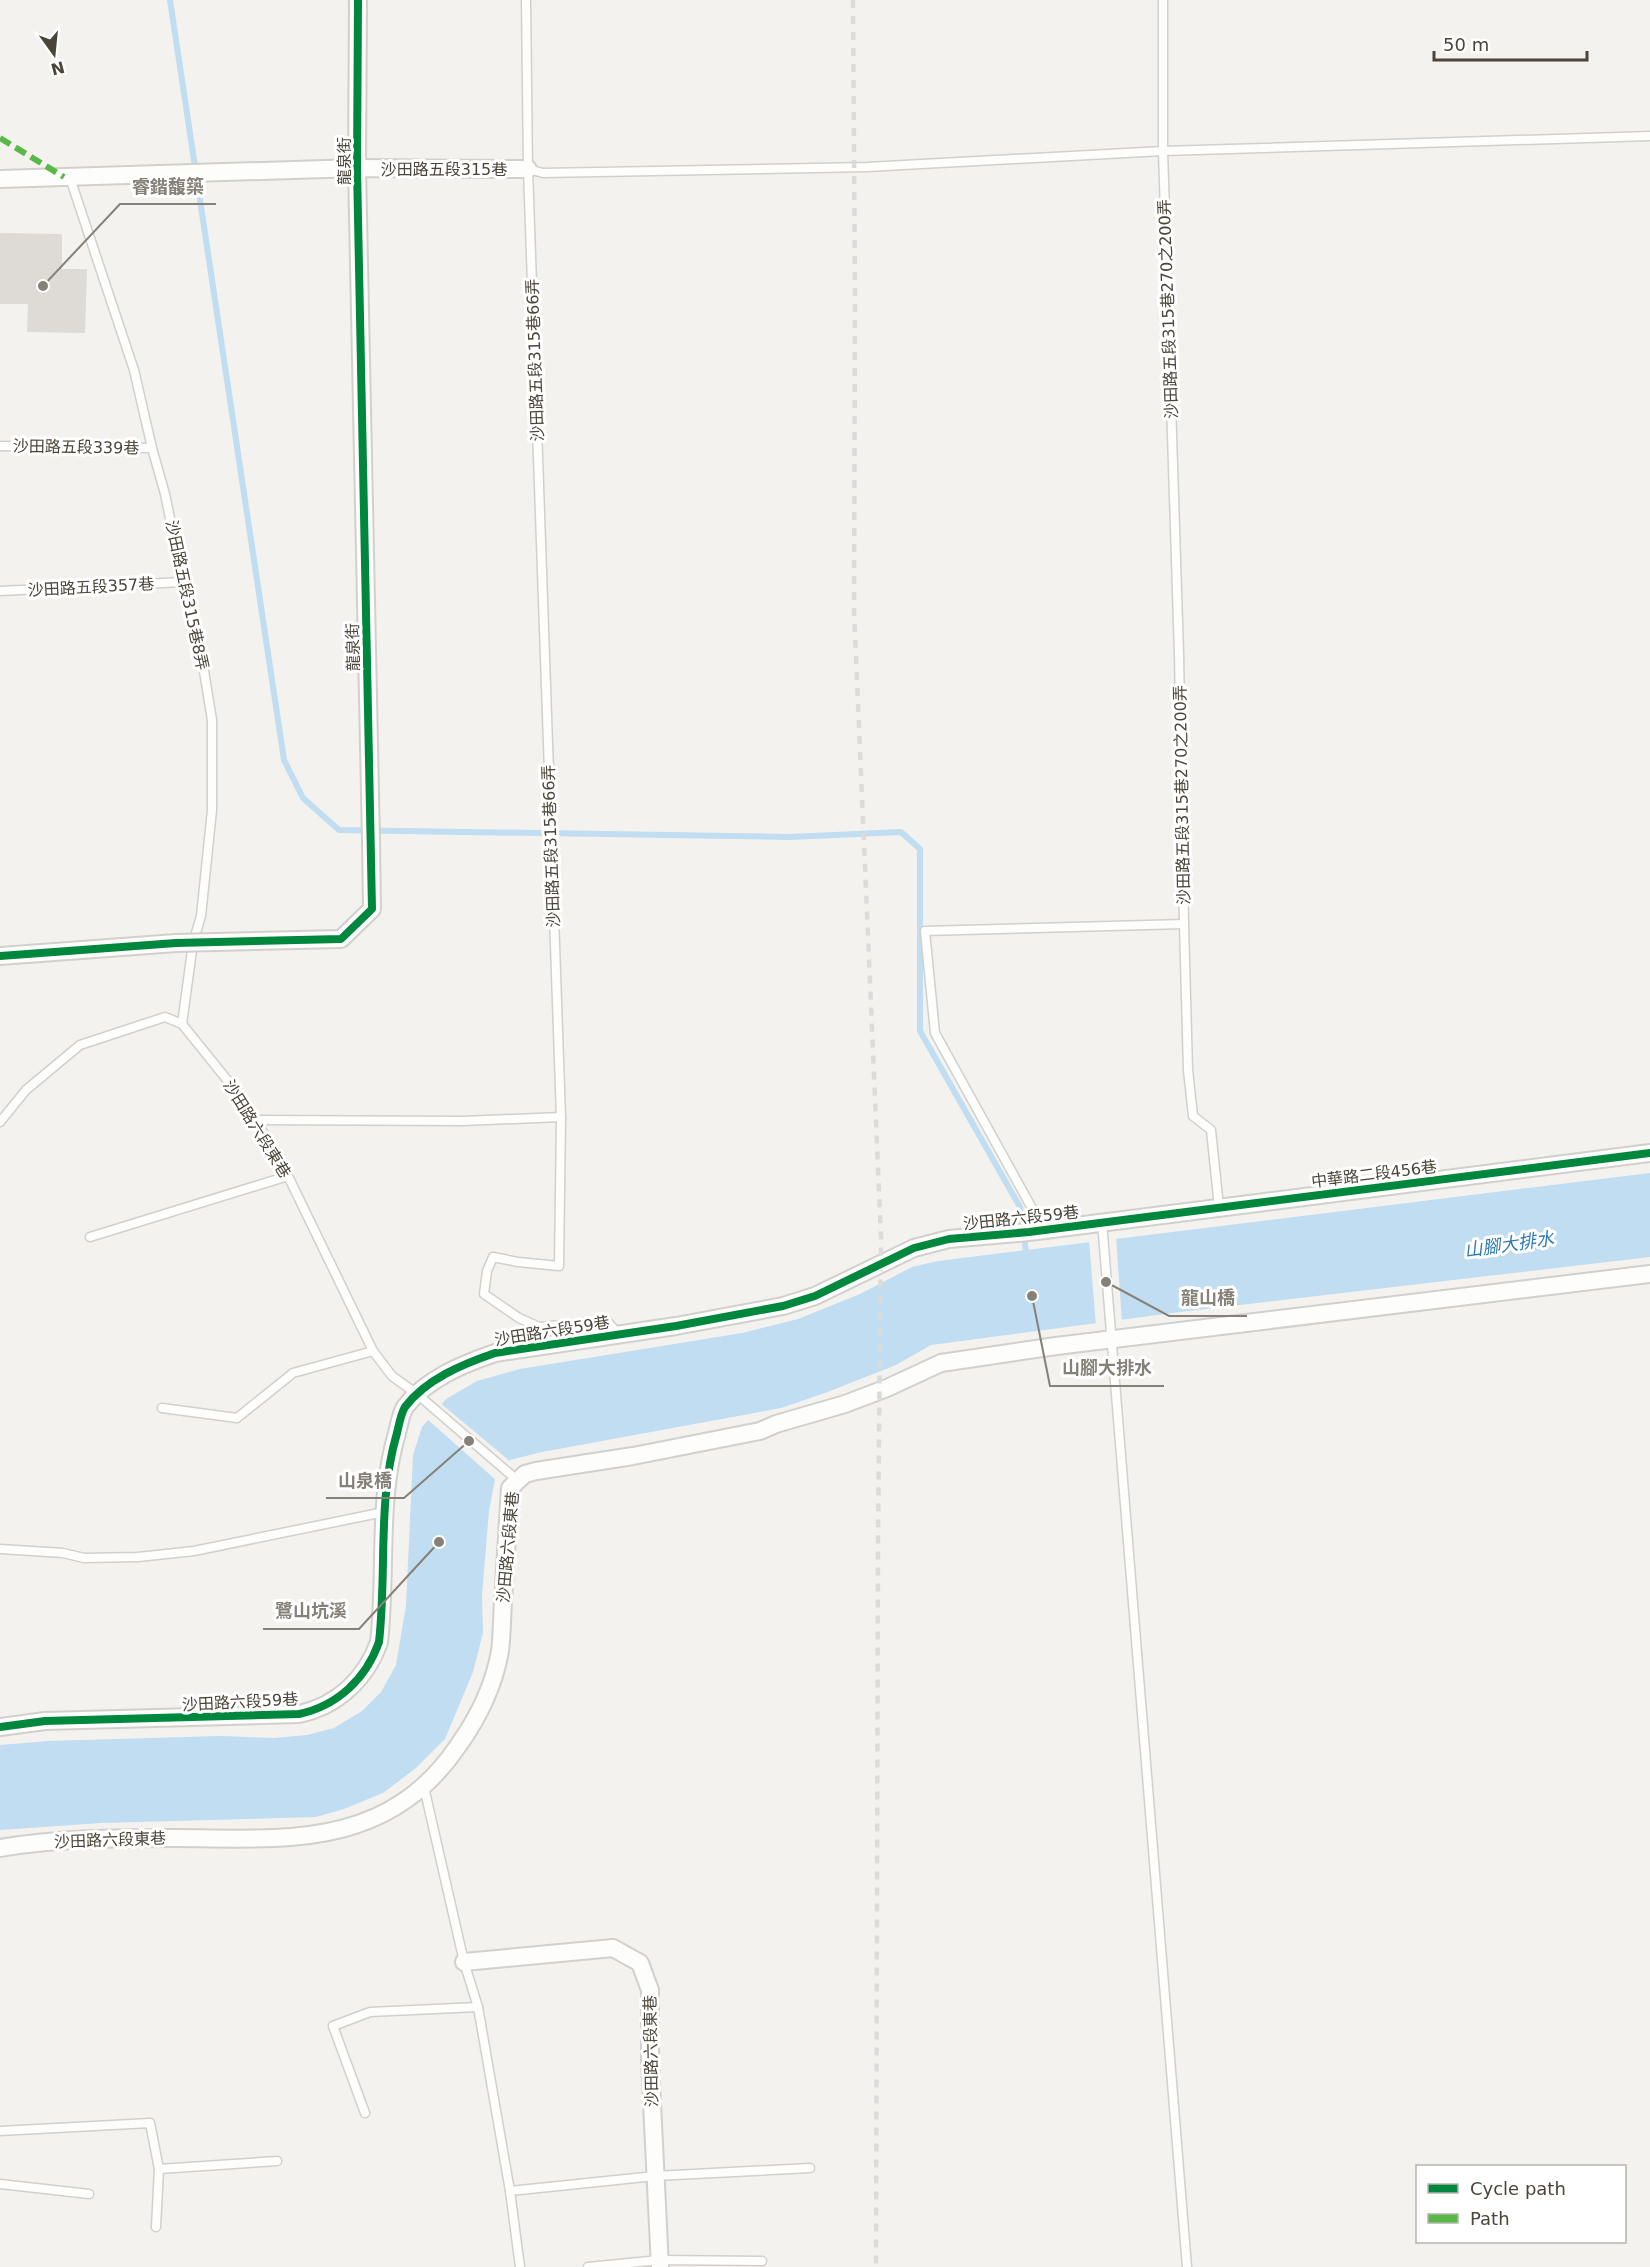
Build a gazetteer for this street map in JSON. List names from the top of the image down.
{
  "streets": {
    "street": [
      "龍泉街",
      "沙田路五段315巷",
      "沙田路六段東巷",
      "中華路二段456巷",
      "沙田路六段59巷"
    ],
    "lane": [
      "沙田路五段315巷270之200弄",
      "沙田路五段315巷66弄",
      "沙田路五段339巷",
      "沙田路五段357巷",
      "沙田路五段315巷8弄"
    ]
  },
  "crossings": [
    ["龍泉街", "沙田路五段315巷"],
    ["沙田路五段315巷", "沙田路五段315巷66弄"],
    ["沙田路五段315巷", "沙田路五段315巷8弄"],
    ["沙田路五段315巷270之200弄", "沙田路六段59巷"],
    ["沙田路五段315巷66弄", "沙田路六段59巷"],
    ["沙田路五段339巷", "沙田路五段315巷8弄"],
    ["沙田路五段357巷", "沙田路五段315巷8弄"],
    ["沙田路五段315巷8弄", "沙田路六段東巷"],
    ["沙田路六段東巷", "沙田路六段59巷"],
    ["中華路二段456巷", "沙田路六段59巷"]
  ],
  "water": ["山腳大排水"],
  "places": [
    "睿鍇馥築",
    "龍山橋",
    "山腳大排水",
    "山泉橋",
    "鷺山坑溪"
  ],
  "legend": ["Cycle path", "Path"],
  "scale_bar": "50 m",
  "north": "bottom"
}
